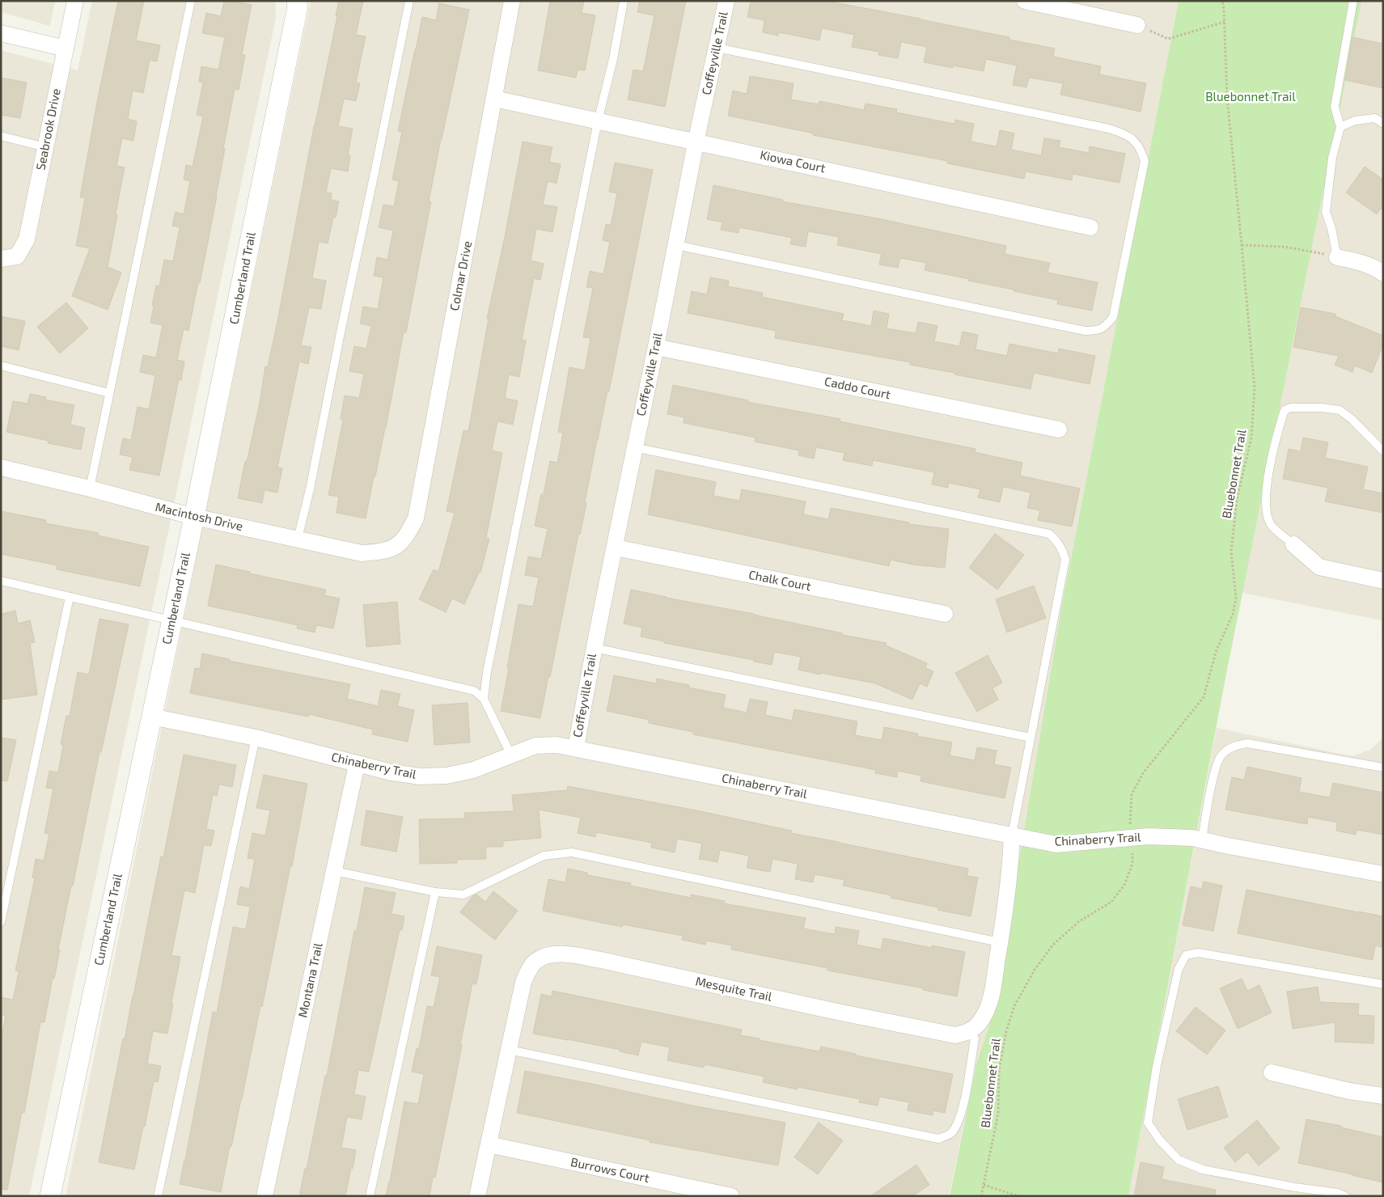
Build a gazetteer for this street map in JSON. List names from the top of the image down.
{
  "streets": {
    "street": [
      "Coffeyville Trail",
      "Seabrook Drive",
      "Kiowa Court",
      "Colmar Drive",
      "Cumberland Trail",
      "Caddo Court",
      "Macintosh Drive",
      "Chalk Court",
      "Chinaberry Trail",
      "Montana Trail",
      "Mesquite Trail",
      "Burrows Court"
    ],
    "path": ["Bluebonnet Trail"]
  },
  "crossings": [
    ["Coffeyville Trail", "Kiowa Court"],
    ["Coffeyville Trail", "Caddo Court"],
    ["Coffeyville Trail", "Chalk Court"],
    ["Coffeyville Trail", "Chinaberry Trail"],
    ["Kiowa Court", "Colmar Drive"],
    ["Colmar Drive", "Macintosh Drive"],
    ["Cumberland Trail", "Macintosh Drive"],
    ["Cumberland Trail", "Chinaberry Trail"],
    ["Chinaberry Trail", "Montana Trail"],
    ["Mesquite Trail", "Burrows Court"]
  ],
  "parks": ["Bluebonnet Trail"]
}
